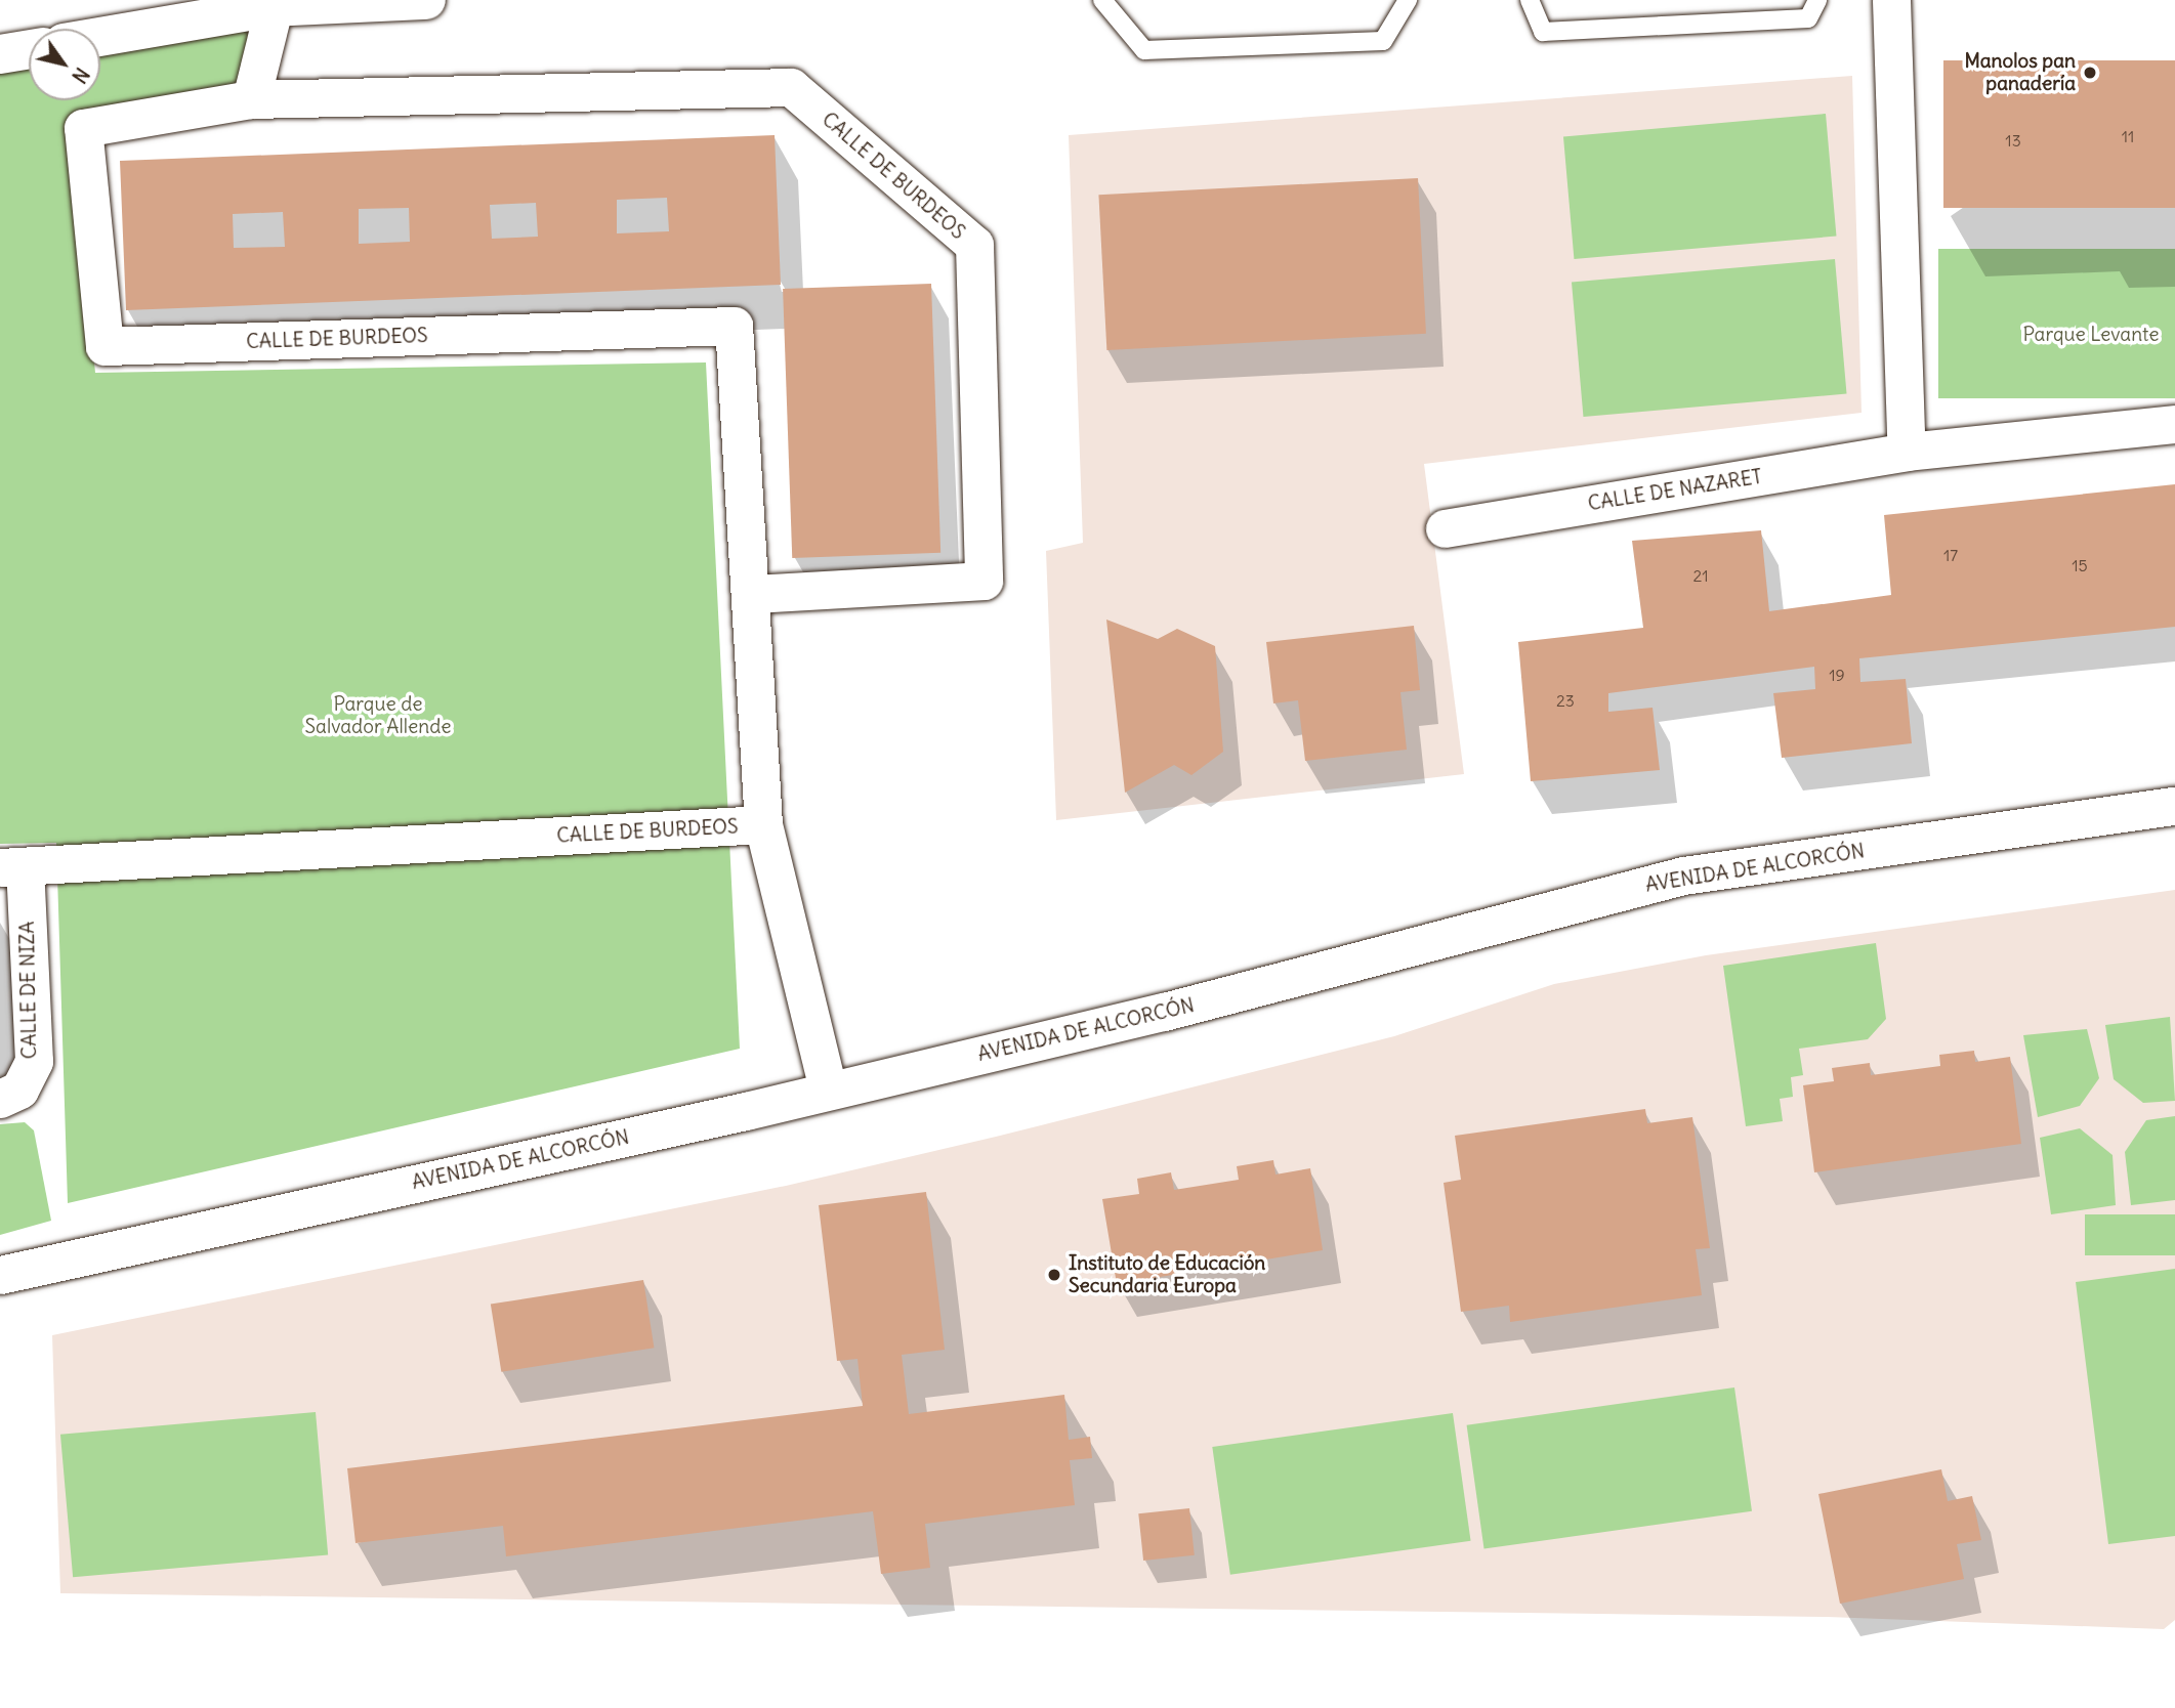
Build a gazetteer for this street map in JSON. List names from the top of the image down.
{
  "streets": {
    "street": [
      "CALLE DE BURDEOS",
      "CALLE DE NAZARET",
      "AVENIDA DE ALCORCÓN",
      "CALLE DE NIZA"
    ]
  },
  "crossings": [
    ["CALLE DE BURDEOS", "CALLE DE NIZA"]
  ],
  "parks": ["Parque Levante", "Parque de Salvador Allende"],
  "places": ["Manolos pan panadería", "Instituto de Educación Secundaria Europa"],
  "house_numbers": [
    "11",
    "13",
    "17",
    "15",
    "21",
    "19",
    "23"
  ],
  "north": "bottom right"
}
